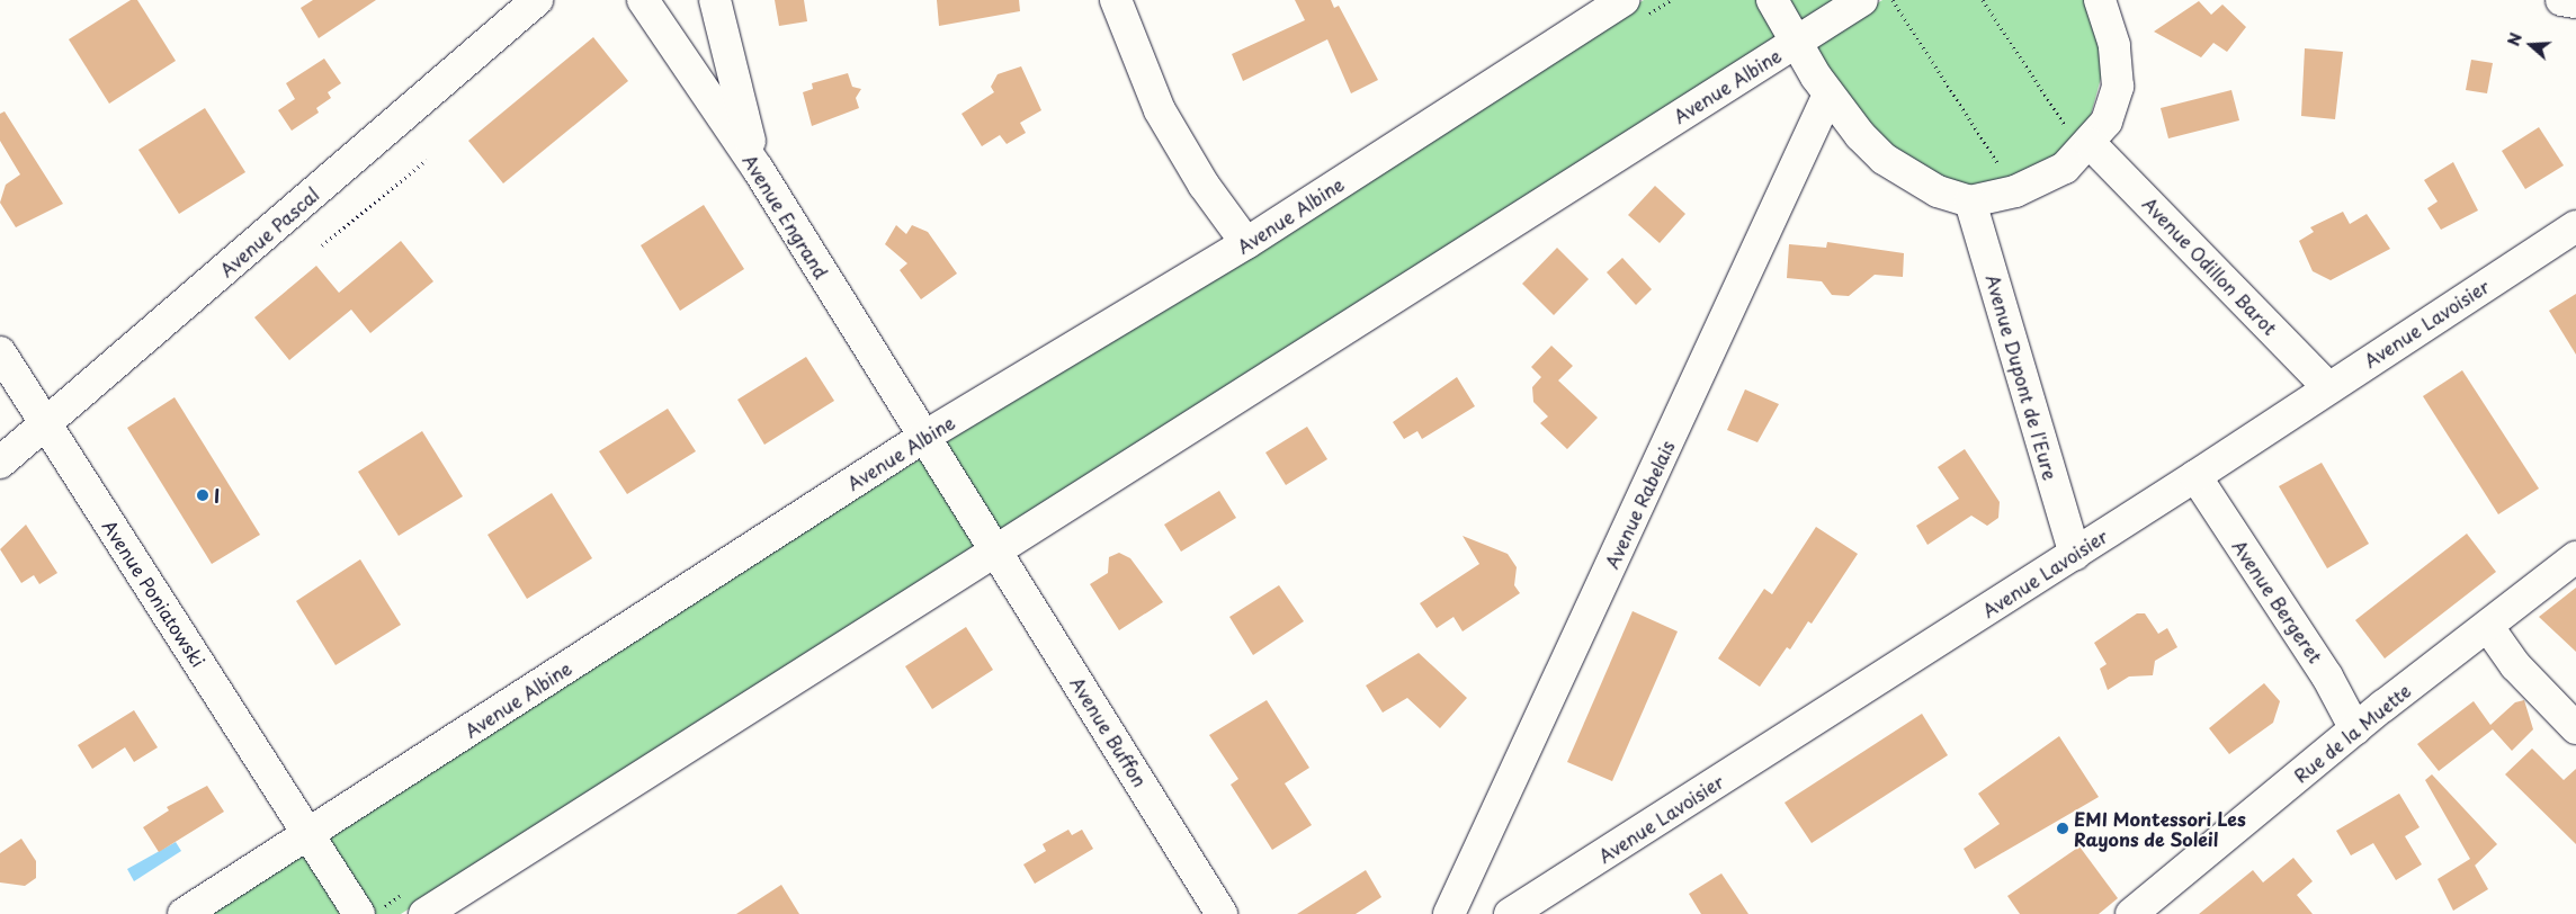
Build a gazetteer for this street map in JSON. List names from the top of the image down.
{
  "streets": {
    "street": [
      "Avenue Albine",
      "Avenue Engrand",
      "Avenue Pascal",
      "Avenue Odillon Barot",
      "Avenue Lavoisier",
      "Avenue Dupont de l'Eure",
      "Avenue Rabelais",
      "Avenue Poniatowski",
      "Avenue Bergeret",
      "Avenue Buffon",
      "Rue de la Muette"
    ]
  },
  "crossings": [
    ["Avenue Albine", "Avenue Engrand"],
    ["Avenue Albine", "Avenue Poniatowski"],
    ["Avenue Albine", "Avenue Buffon"],
    ["Avenue Engrand", "Avenue Buffon"],
    ["Avenue Pascal", "Avenue Poniatowski"],
    ["Avenue Odillon Barot", "Avenue Lavoisier"],
    ["Avenue Lavoisier", "Avenue Dupont de l'Eure"],
    ["Avenue Lavoisier", "Avenue Bergeret"],
    ["Avenue Bergeret", "Rue de la Muette"]
  ],
  "places": ["I", "EMI Montessori Les Rayons de Soleil"],
  "north": "left"
}
